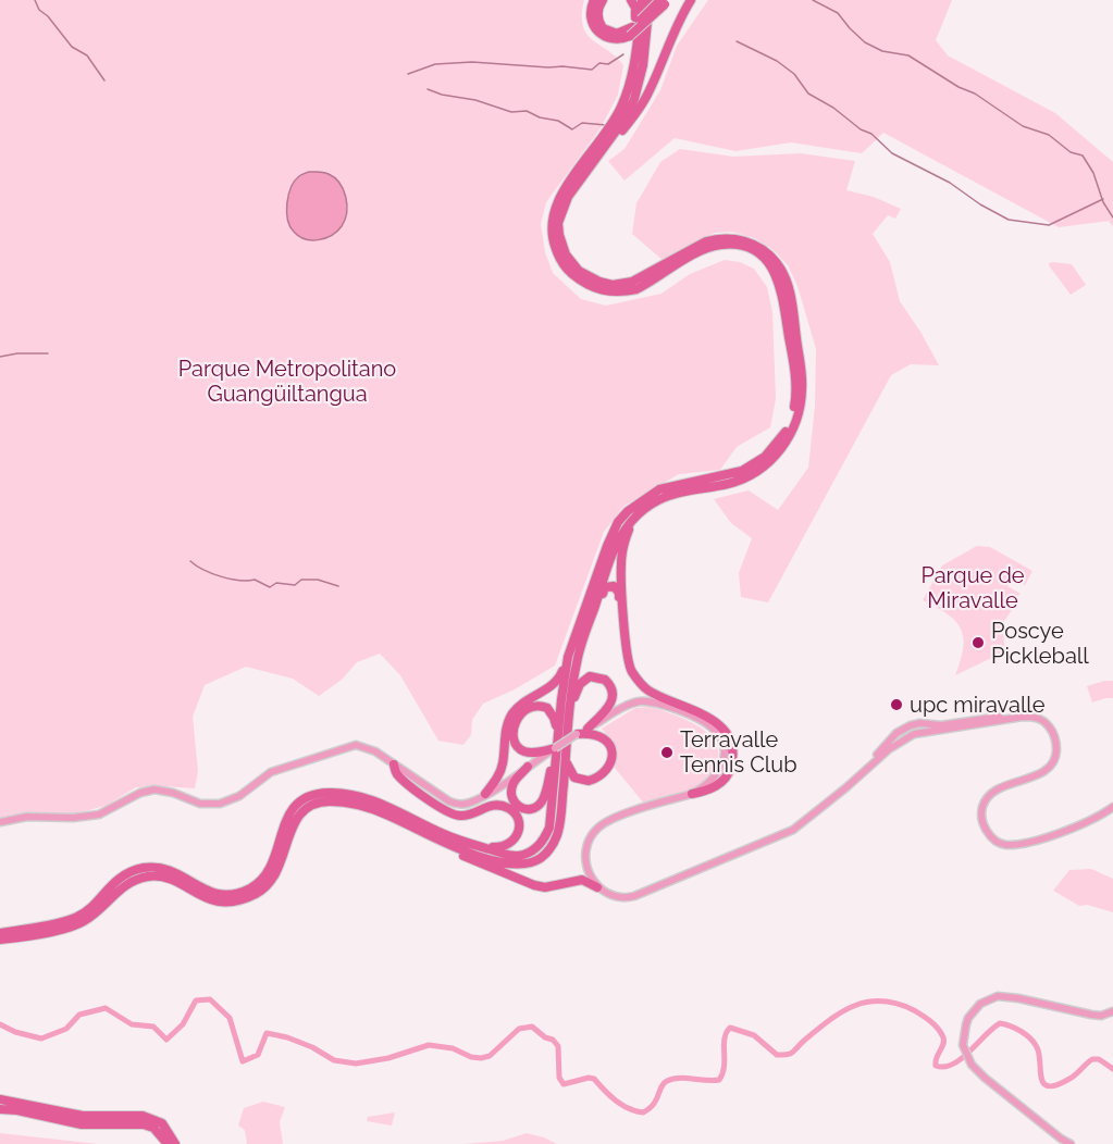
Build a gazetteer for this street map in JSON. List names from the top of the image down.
{
  "parks": ["Parque Metropolitano Guangüiltangua", "Parque de Miravalle"],
  "places": ["Poscye Pickleball", "upc miravalle", "Terravalle Tennis Club"]
}
